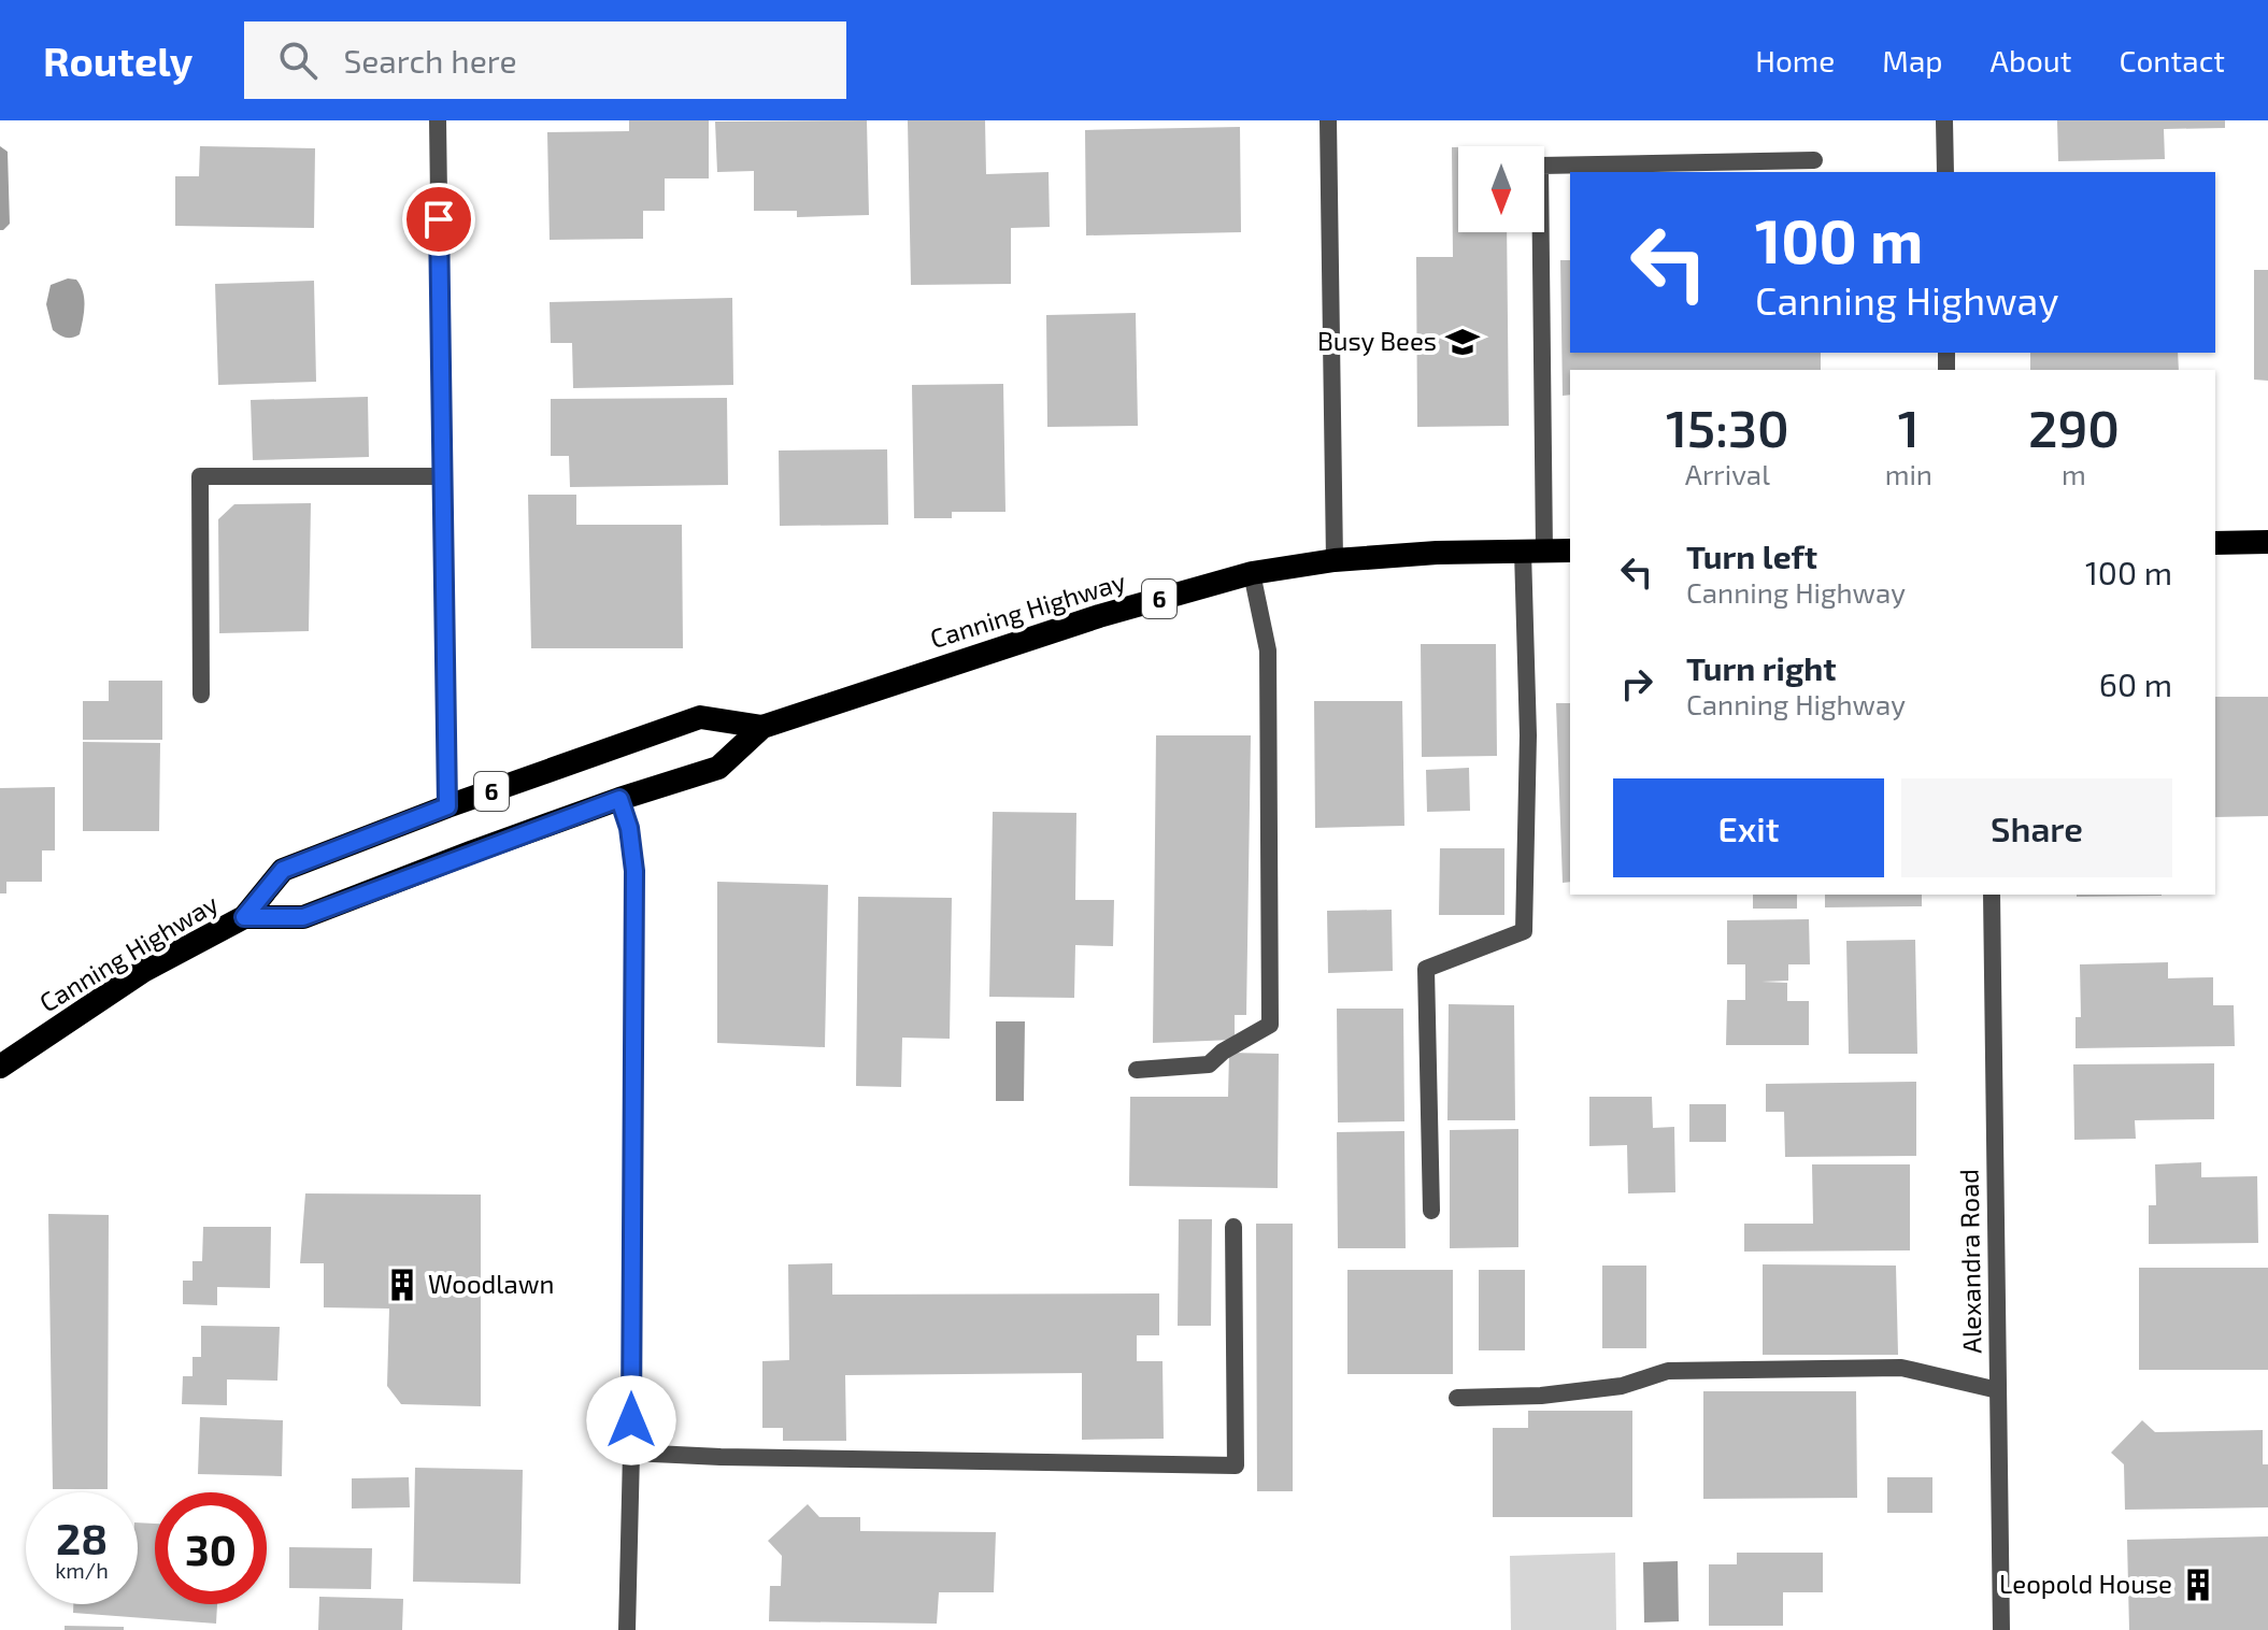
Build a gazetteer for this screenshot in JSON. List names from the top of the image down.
{
  "streets": {
    "highway": ["6", "Canning Highway"],
    "street": ["Alexandra Road"]
  },
  "places": {
    "school or university": ["Busy Bees"],
    "building": ["Woodlawn", "Leopold House"]
  },
  "north": "bottom",
  "page": {
    "header": "Routely",
    "search": "Search here",
    "nav": [
      "Home",
      "Map",
      "About",
      "Contact"
    ],
    "turn": ["100 m", "Canning Highway"],
    "eta": [
      "15:30",
      "Arrival",
      "1",
      "min",
      "290",
      "m"
    ],
    "list": [
      {
        "name": "Turn left",
        "note": "Canning Highway",
        "value": "100 m"
      },
      {
        "name": "Turn right",
        "note": "Canning Highway",
        "value": "60 m"
      }
    ],
    "buttons": ["Exit", "Share"],
    "speed": "28 km/h",
    "limit": "30"
  }
}
